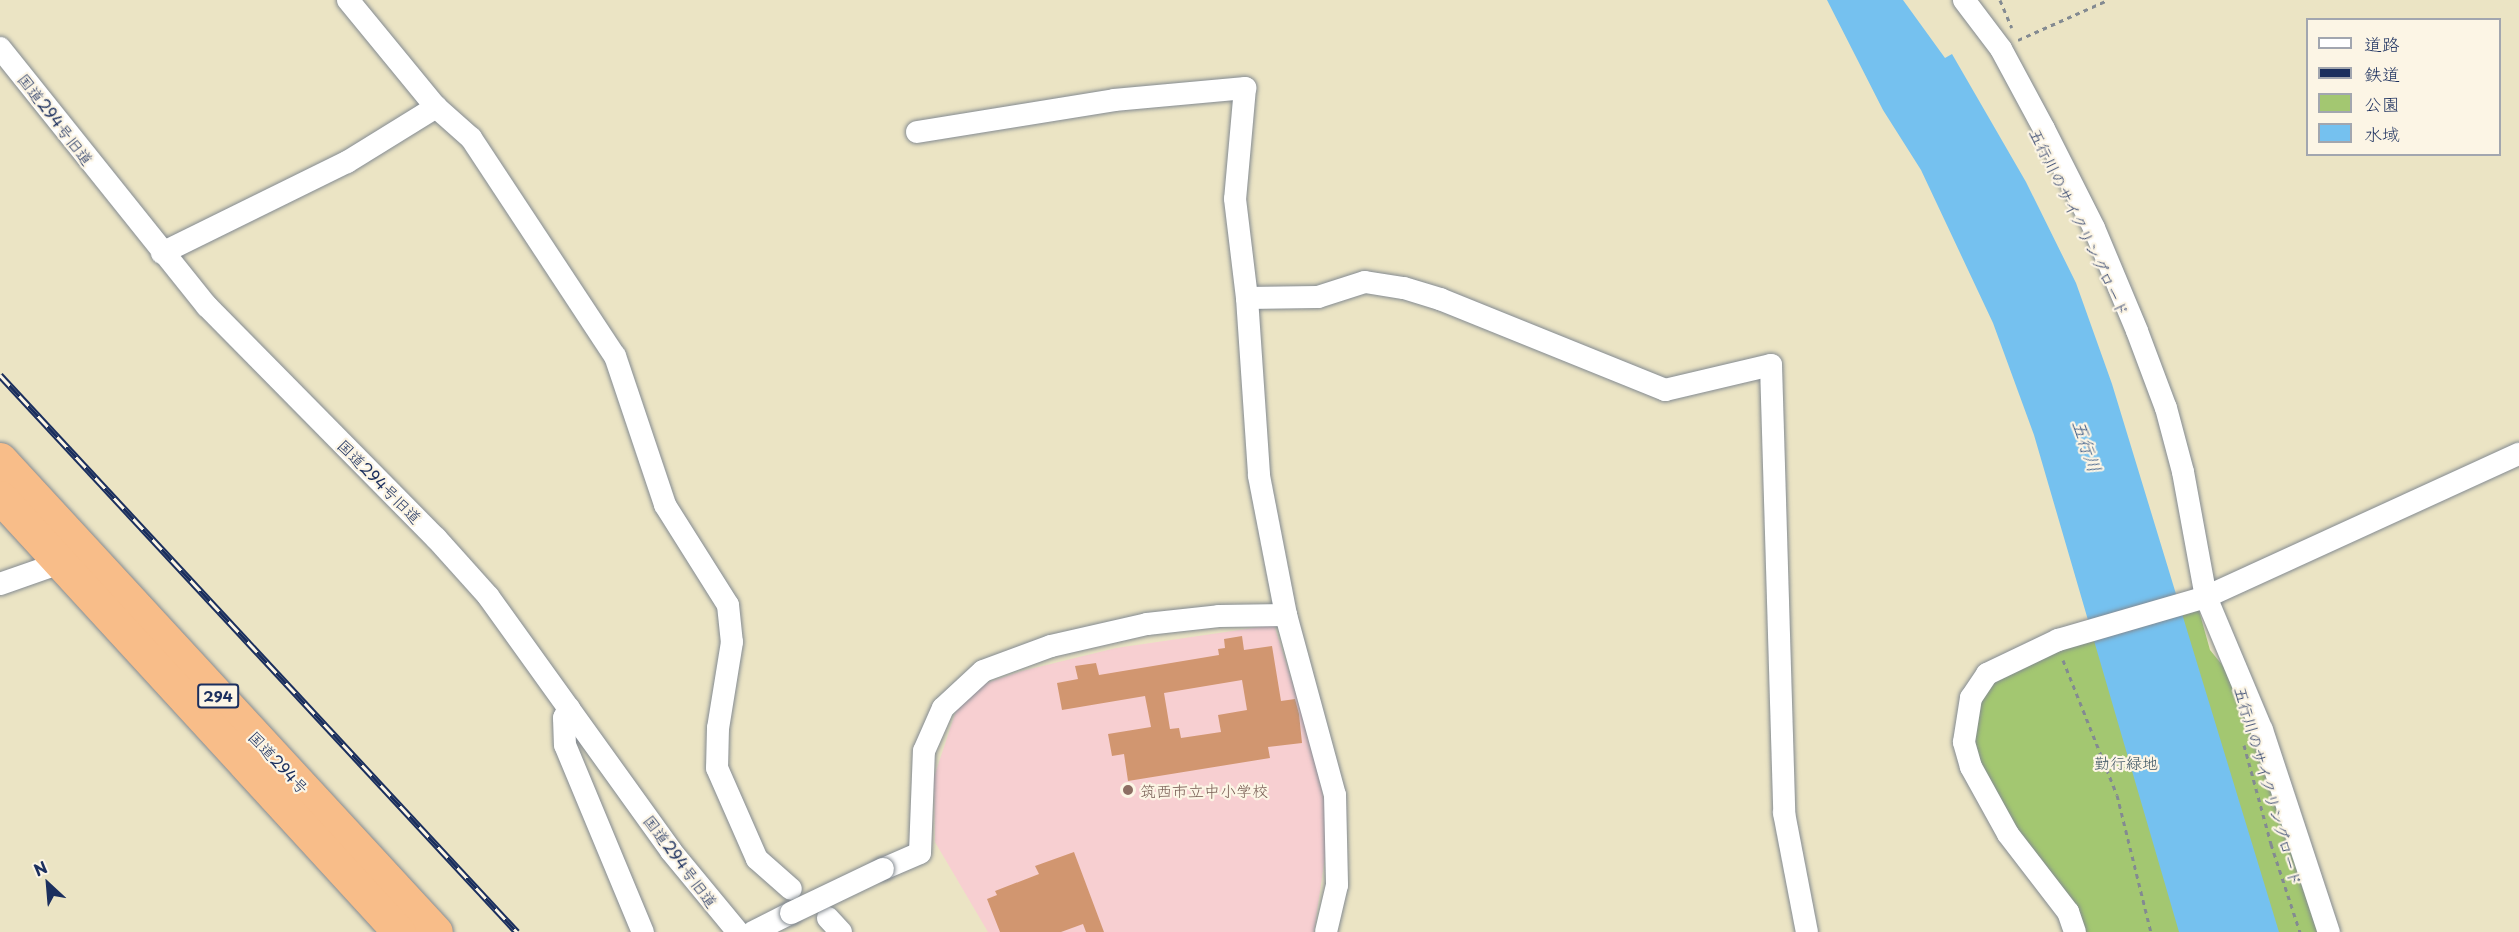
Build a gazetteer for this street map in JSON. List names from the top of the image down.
{
  "streets": {
    "highway": ["294", "国道294号"],
    "street": ["国道294号旧道"],
    "path": ["五行川のサイクリングロード"]
  },
  "water": ["五行川"],
  "parks": ["勤行緑地"],
  "places": ["筑西市立中小学校"],
  "legend": [
    "道路",
    "鉄道",
    "公園",
    "水域"
  ],
  "north": "top left"
}
